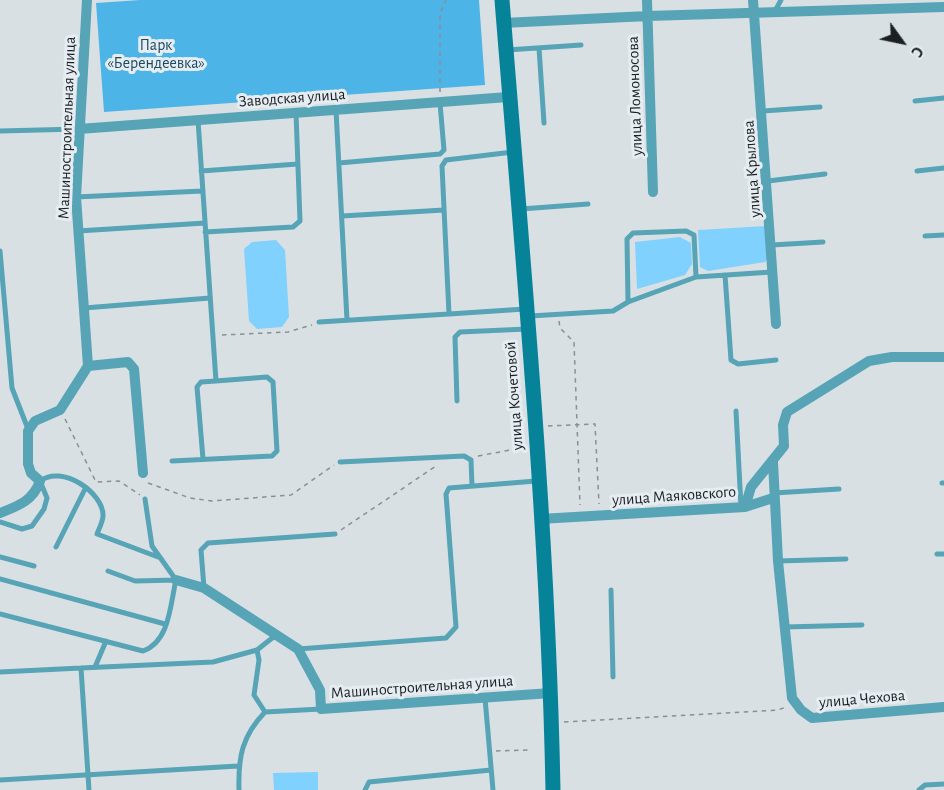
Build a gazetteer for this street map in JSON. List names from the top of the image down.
{
  "streets": {
    "main road": ["улица Кочетовой"],
    "street": [
      "улица Ломоносова",
      "Заводская улица",
      "Машиностроительная улица",
      "улица Крылова",
      "улица Маяковского",
      "улица Чехова"
    ]
  },
  "crossings": [
    ["Заводская улица", "Машиностроительная улица"],
    ["Заводская улица", "улица Кочетовой"],
    ["Машиностроительная улица", "улица Кочетовой"],
    ["улица Кочетовой", "улица Маяковского"]
  ],
  "parks": ["Парк «Берендеевка»"],
  "north": "bottom right"
}
